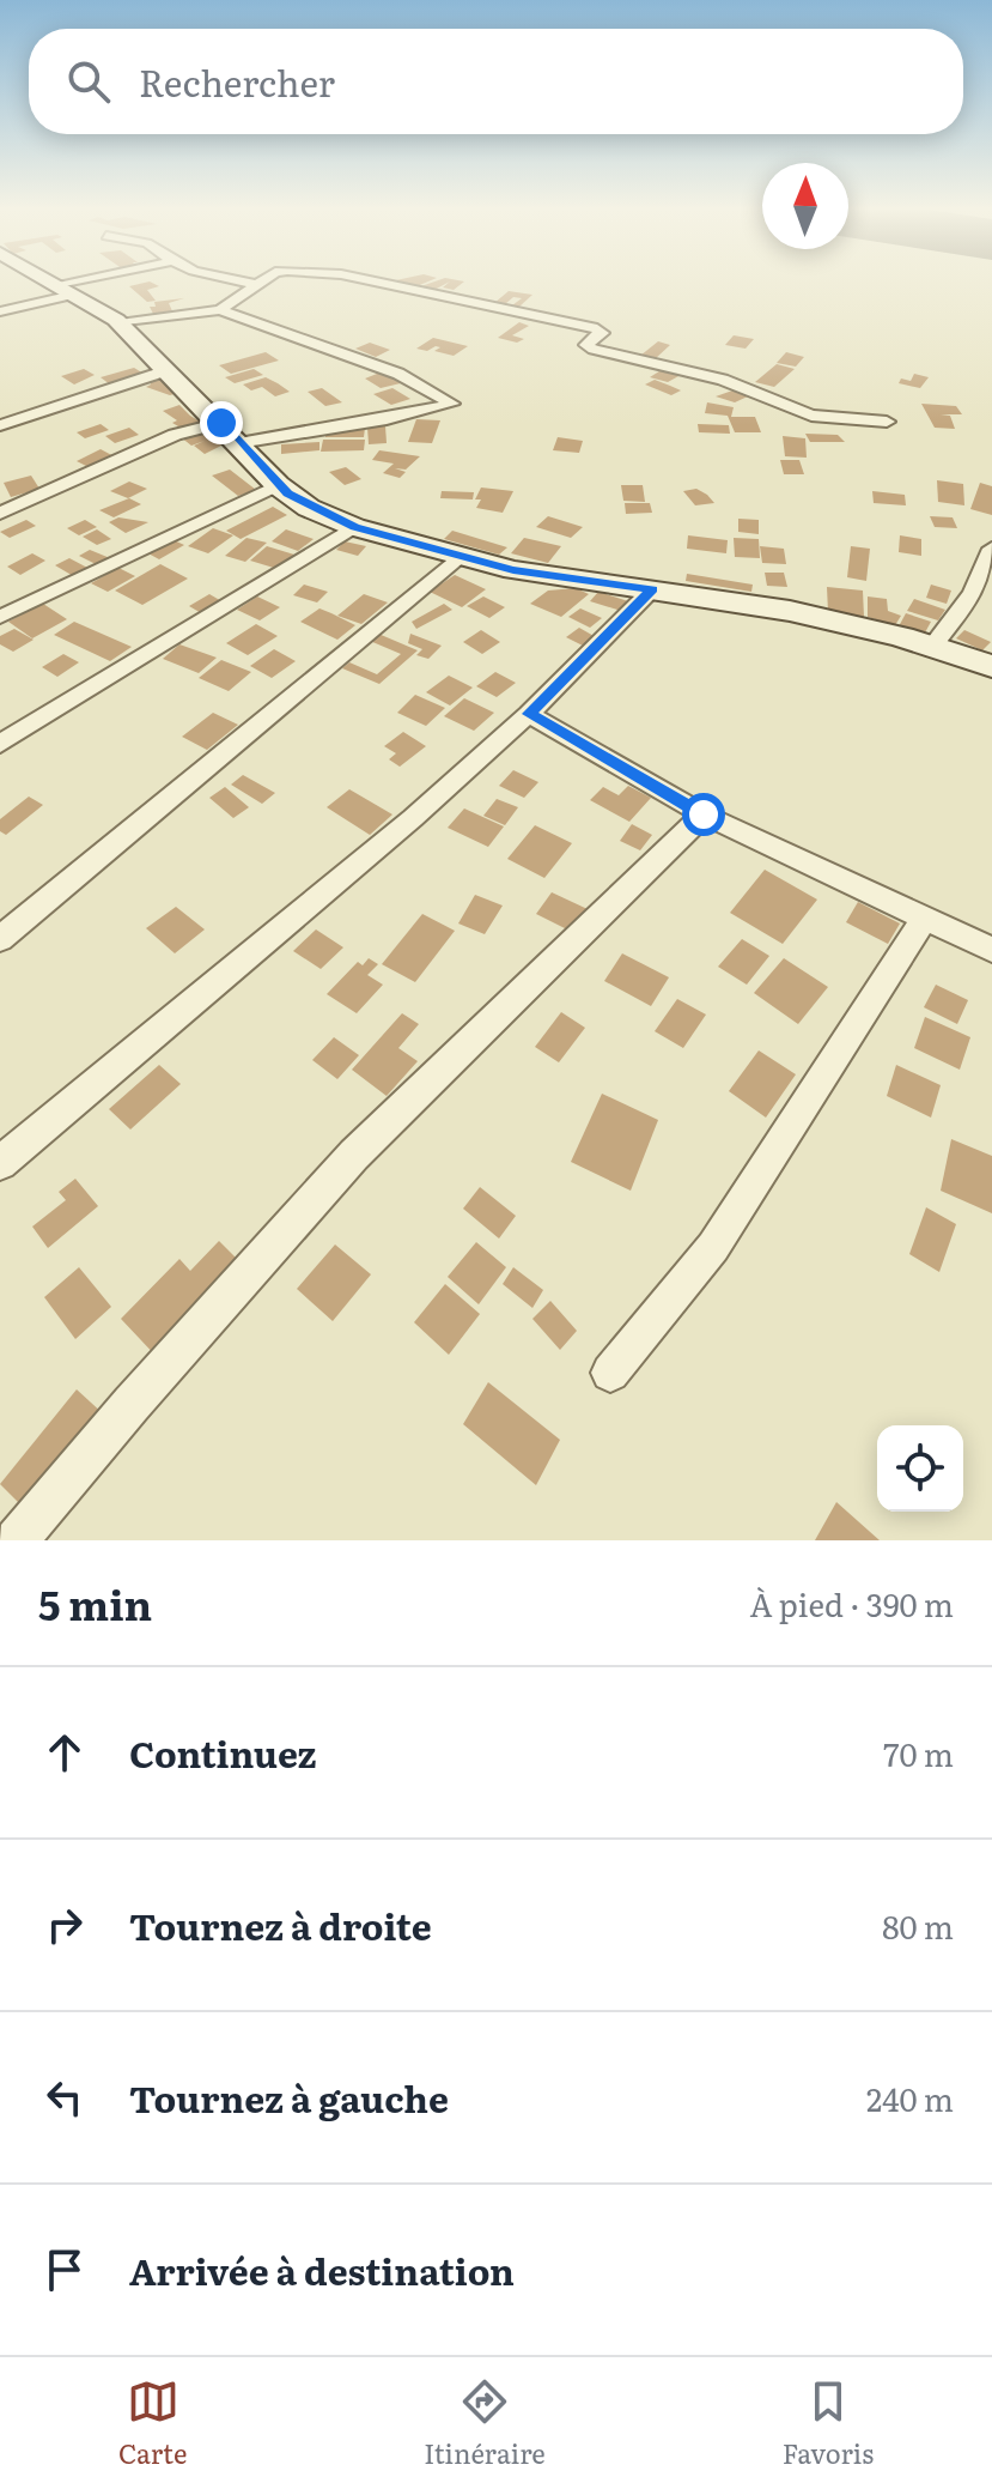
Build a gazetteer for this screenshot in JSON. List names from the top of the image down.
{
  "north": "top",
  "page": {
    "search": "Rechercher",
    "heading": ["5 min", "À pied · 390 m"],
    "list": [
      ["Continuez", "70 m"],
      ["Tournez à droite", "80 m"],
      ["Tournez à gauche", "240 m"],
      "Arrivée à destination"
    ],
    "nav": ["Carte", "Itinéraire", "Favoris"]
  }
}
